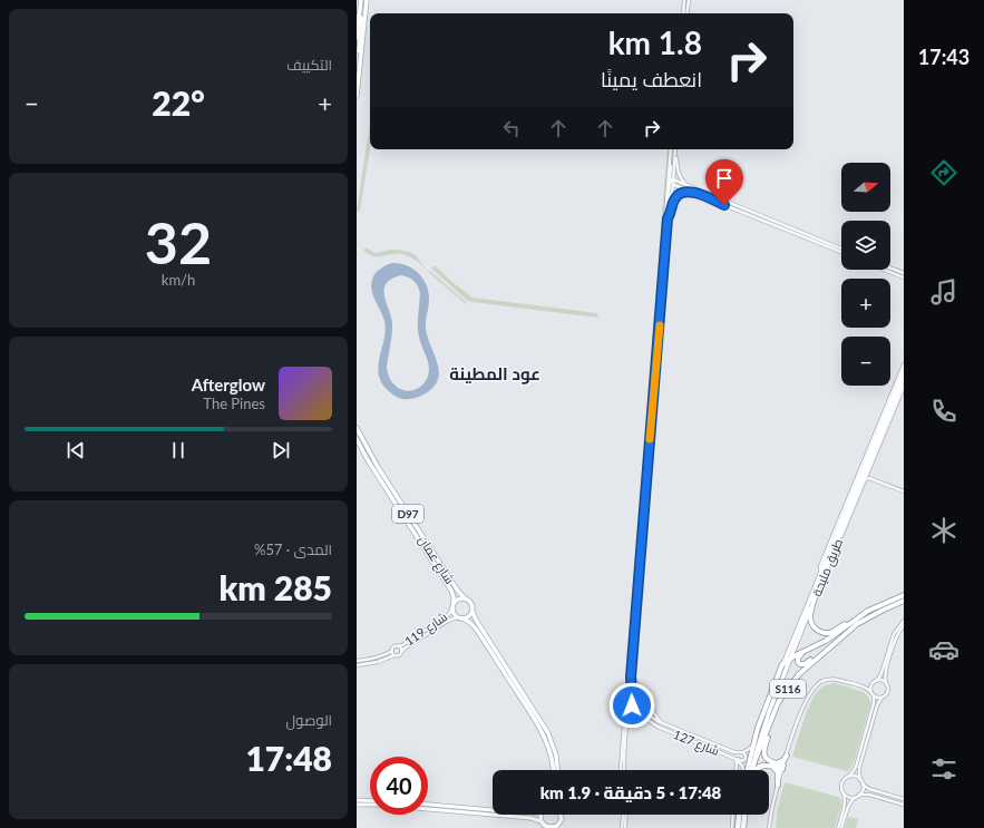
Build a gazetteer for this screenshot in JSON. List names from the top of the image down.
{
  "streets": {
    "highway": ["S116"],
    "main road": ["D97", "شارع عمان", "طريق مليحة"],
    "street": ["شارع 119", "شارع 127"]
  },
  "crossings": [
    ["شارع عمان", "شارع 119"],
    ["طريق مليحة", "S116"]
  ],
  "districts": ["عود المطينة"],
  "north": "right",
  "page": {
    "tabs": "17:43",
    "tile": [
      "التكييف",
      ["32", "km/h"],
      ["المدى · 57%", "285 km"],
      ["الوصول", "17:48"]
    ],
    "turn": ["1.8 km", "انعطف يمينًا"],
    "heat": ["−", "22°", "+"],
    "map_buttons": ["+", "−"],
    "song": ["Afterglow", "The Pines"],
    "limit": "40",
    "trip": "17:48 · 5 دقيقة · 1.9 km"
  }
}
